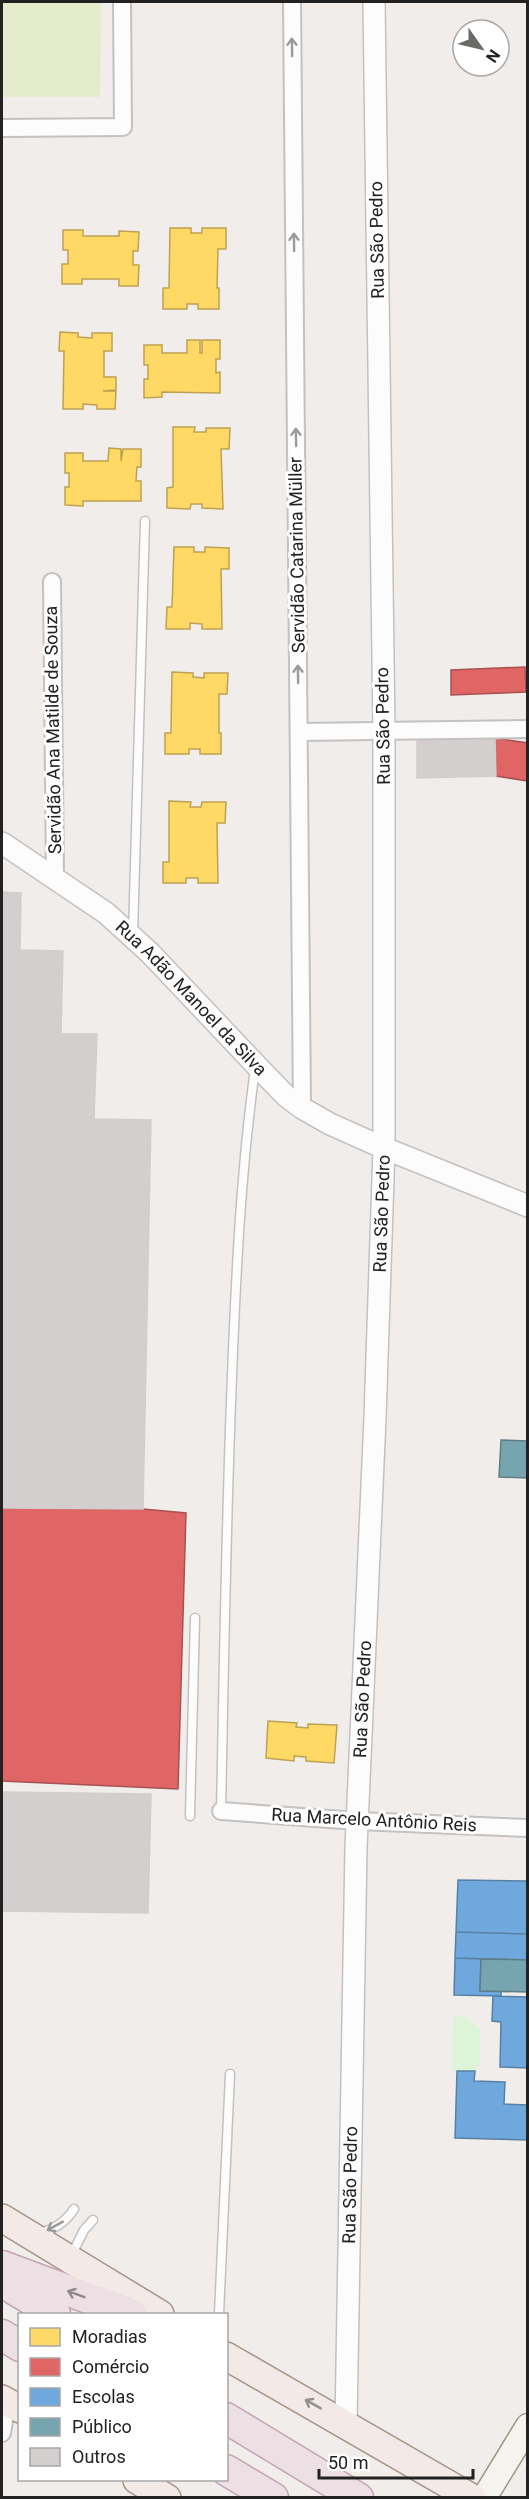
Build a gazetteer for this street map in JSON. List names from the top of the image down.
{
  "streets": {
    "street": [
      "Rua São Pedro",
      "Servidão Catarina Müller",
      "Servidão Ana Matilde de Souza",
      "Rua Adão Manoel da Silva",
      "Rua Marcelo Antônio Reis"
    ]
  },
  "crossings": [
    ["Rua São Pedro", "Rua Adão Manoel da Silva"],
    ["Rua São Pedro", "Rua Marcelo Antônio Reis"],
    ["Servidão Catarina Müller", "Rua Adão Manoel da Silva"],
    ["Servidão Ana Matilde de Souza", "Rua Adão Manoel da Silva"]
  ],
  "one_way": ["Servidão Catarina Müller"],
  "legend": [
    "Moradias",
    "Comércio",
    "Escolas",
    "Público",
    "Outros"
  ],
  "scale_bar": "50 m",
  "north": "bottom right"
}
